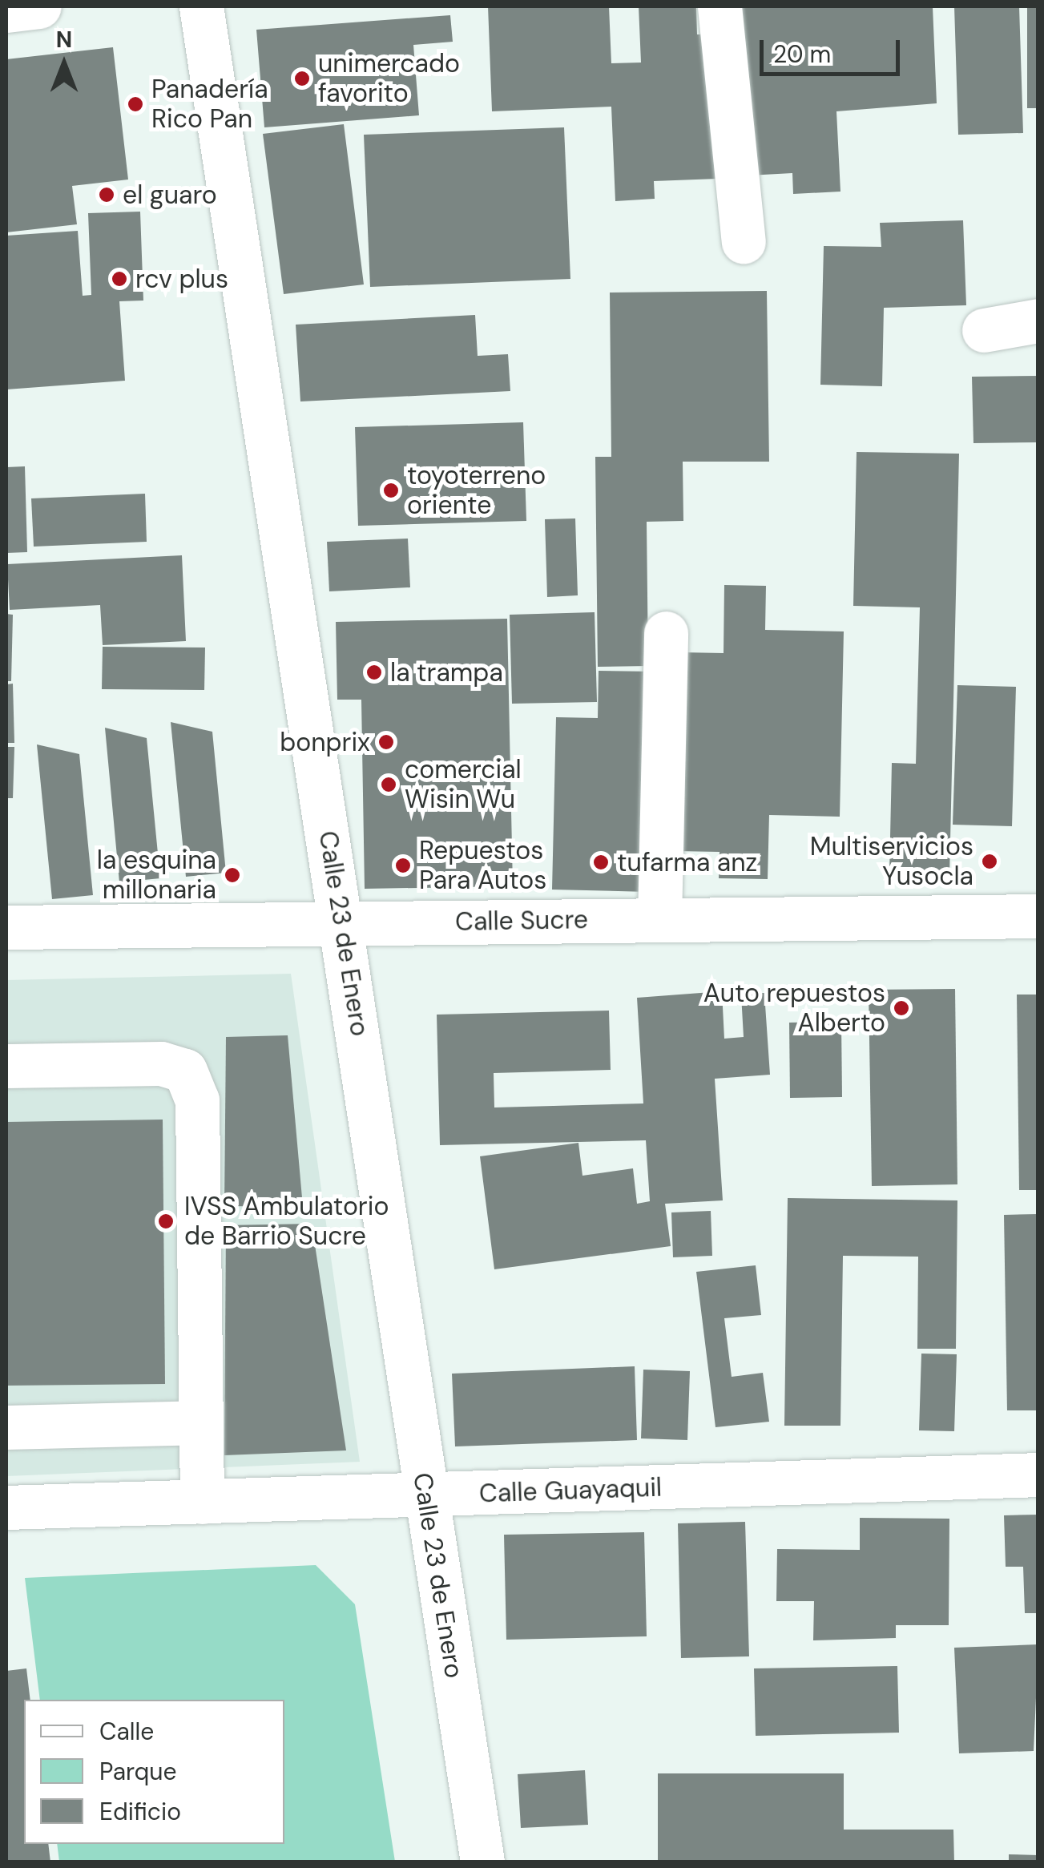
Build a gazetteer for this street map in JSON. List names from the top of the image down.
{
  "streets": {
    "street": ["Calle Sucre", "Calle 23 de Enero", "Calle Guayaquil"]
  },
  "crossings": [
    ["Calle Sucre", "Calle 23 de Enero"],
    ["Calle 23 de Enero", "Calle Guayaquil"]
  ],
  "places": [
    "unimercado favorito",
    "Panadería Rico Pan",
    "el guaro",
    "rcv plus",
    "toyoterreno oriente",
    "la trampa",
    "bonprix",
    "comercial Wisin Wu",
    "Multiservicios Yusocla",
    "tufarma anz",
    "Repuestos Para Autos",
    "la esquina millonaria",
    "Auto repuestos Alberto",
    "IVSS Ambulatorio de Barrio Sucre"
  ],
  "legend": ["Calle", "Parque", "Edificio"],
  "scale_bar": "20 m",
  "north": "top"
}
